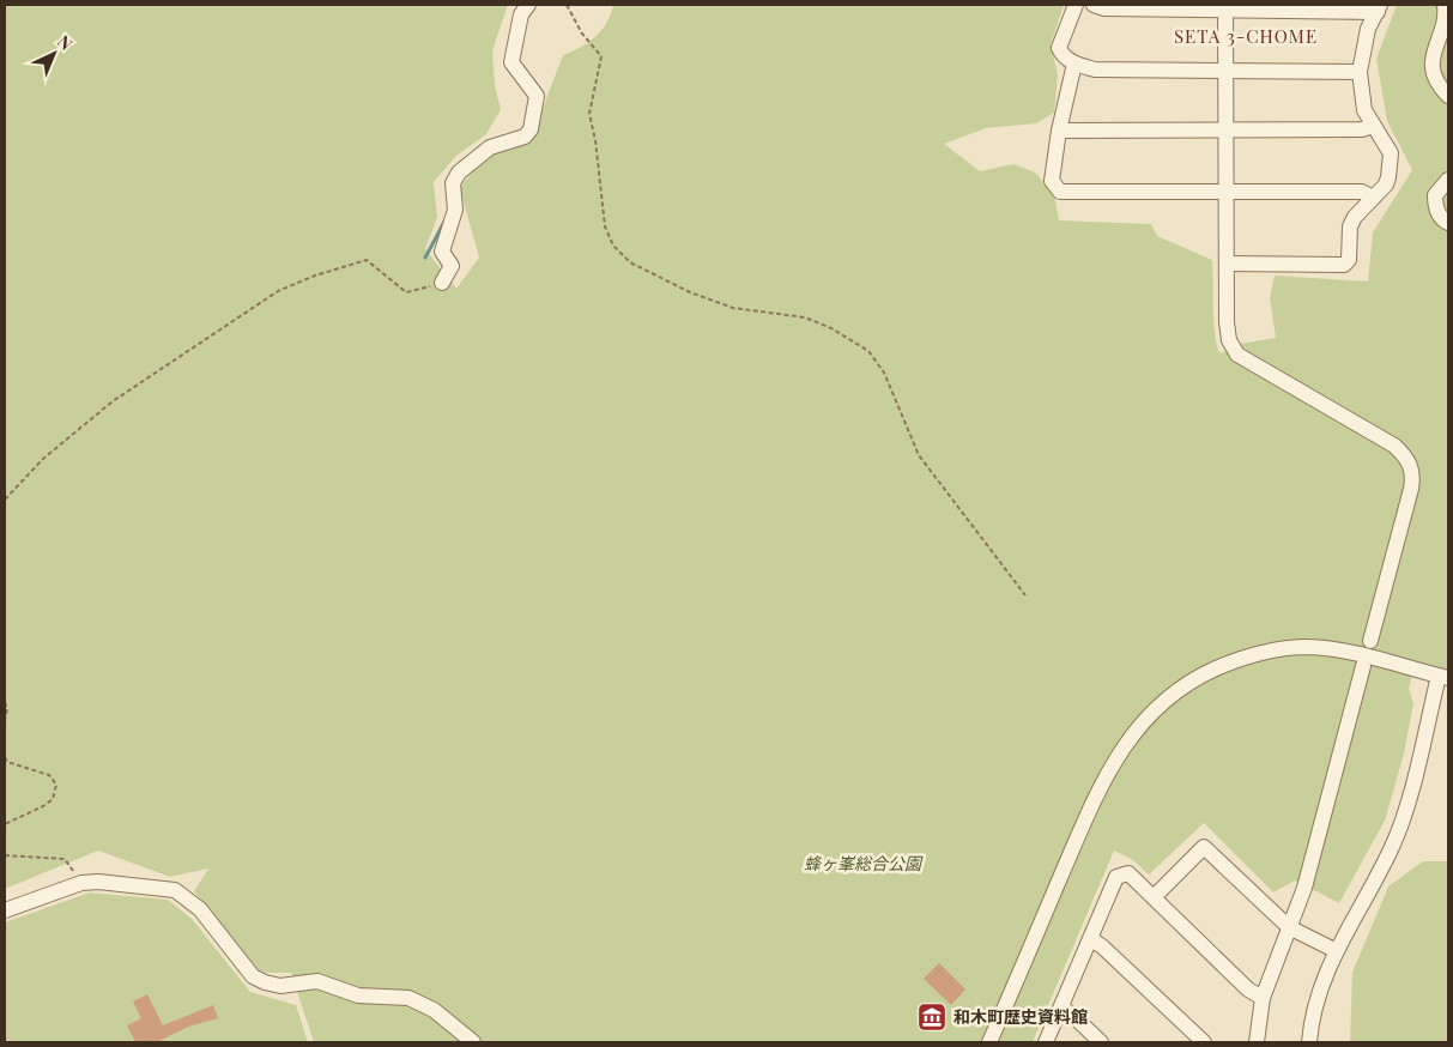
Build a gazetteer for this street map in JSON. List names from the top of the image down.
{
  "districts": ["SETA 3-CHOME"],
  "parks": ["蜂ヶ峯総合公園"],
  "places": {
    "museum": ["和木町歴史資料館"]
  },
  "north": "top right"
}
